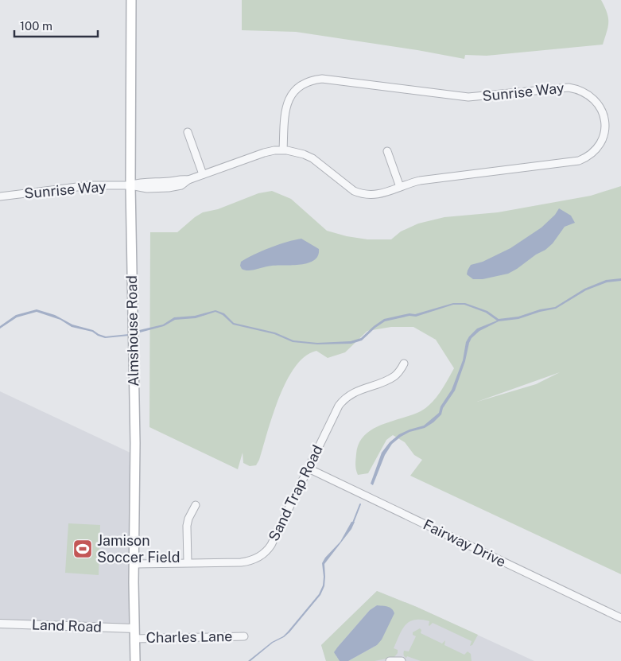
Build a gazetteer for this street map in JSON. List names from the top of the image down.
{
  "streets": {
    "main road": ["Almshouse Road"],
    "street": [
      "Sunrise Way",
      "Sand Trap Road",
      "Fairway Drive",
      "Land Road",
      "Charles Lane"
    ]
  },
  "crossings": [
    ["Sunrise Way", "Almshouse Road"],
    ["Almshouse Road", "Sand Trap Road"],
    ["Almshouse Road", "Land Road"],
    ["Almshouse Road", "Charles Lane"],
    ["Sand Trap Road", "Fairway Drive"]
  ],
  "places": {
    "sports": ["Jamison Soccer Field"]
  },
  "scale_bar": "100 m"
}
